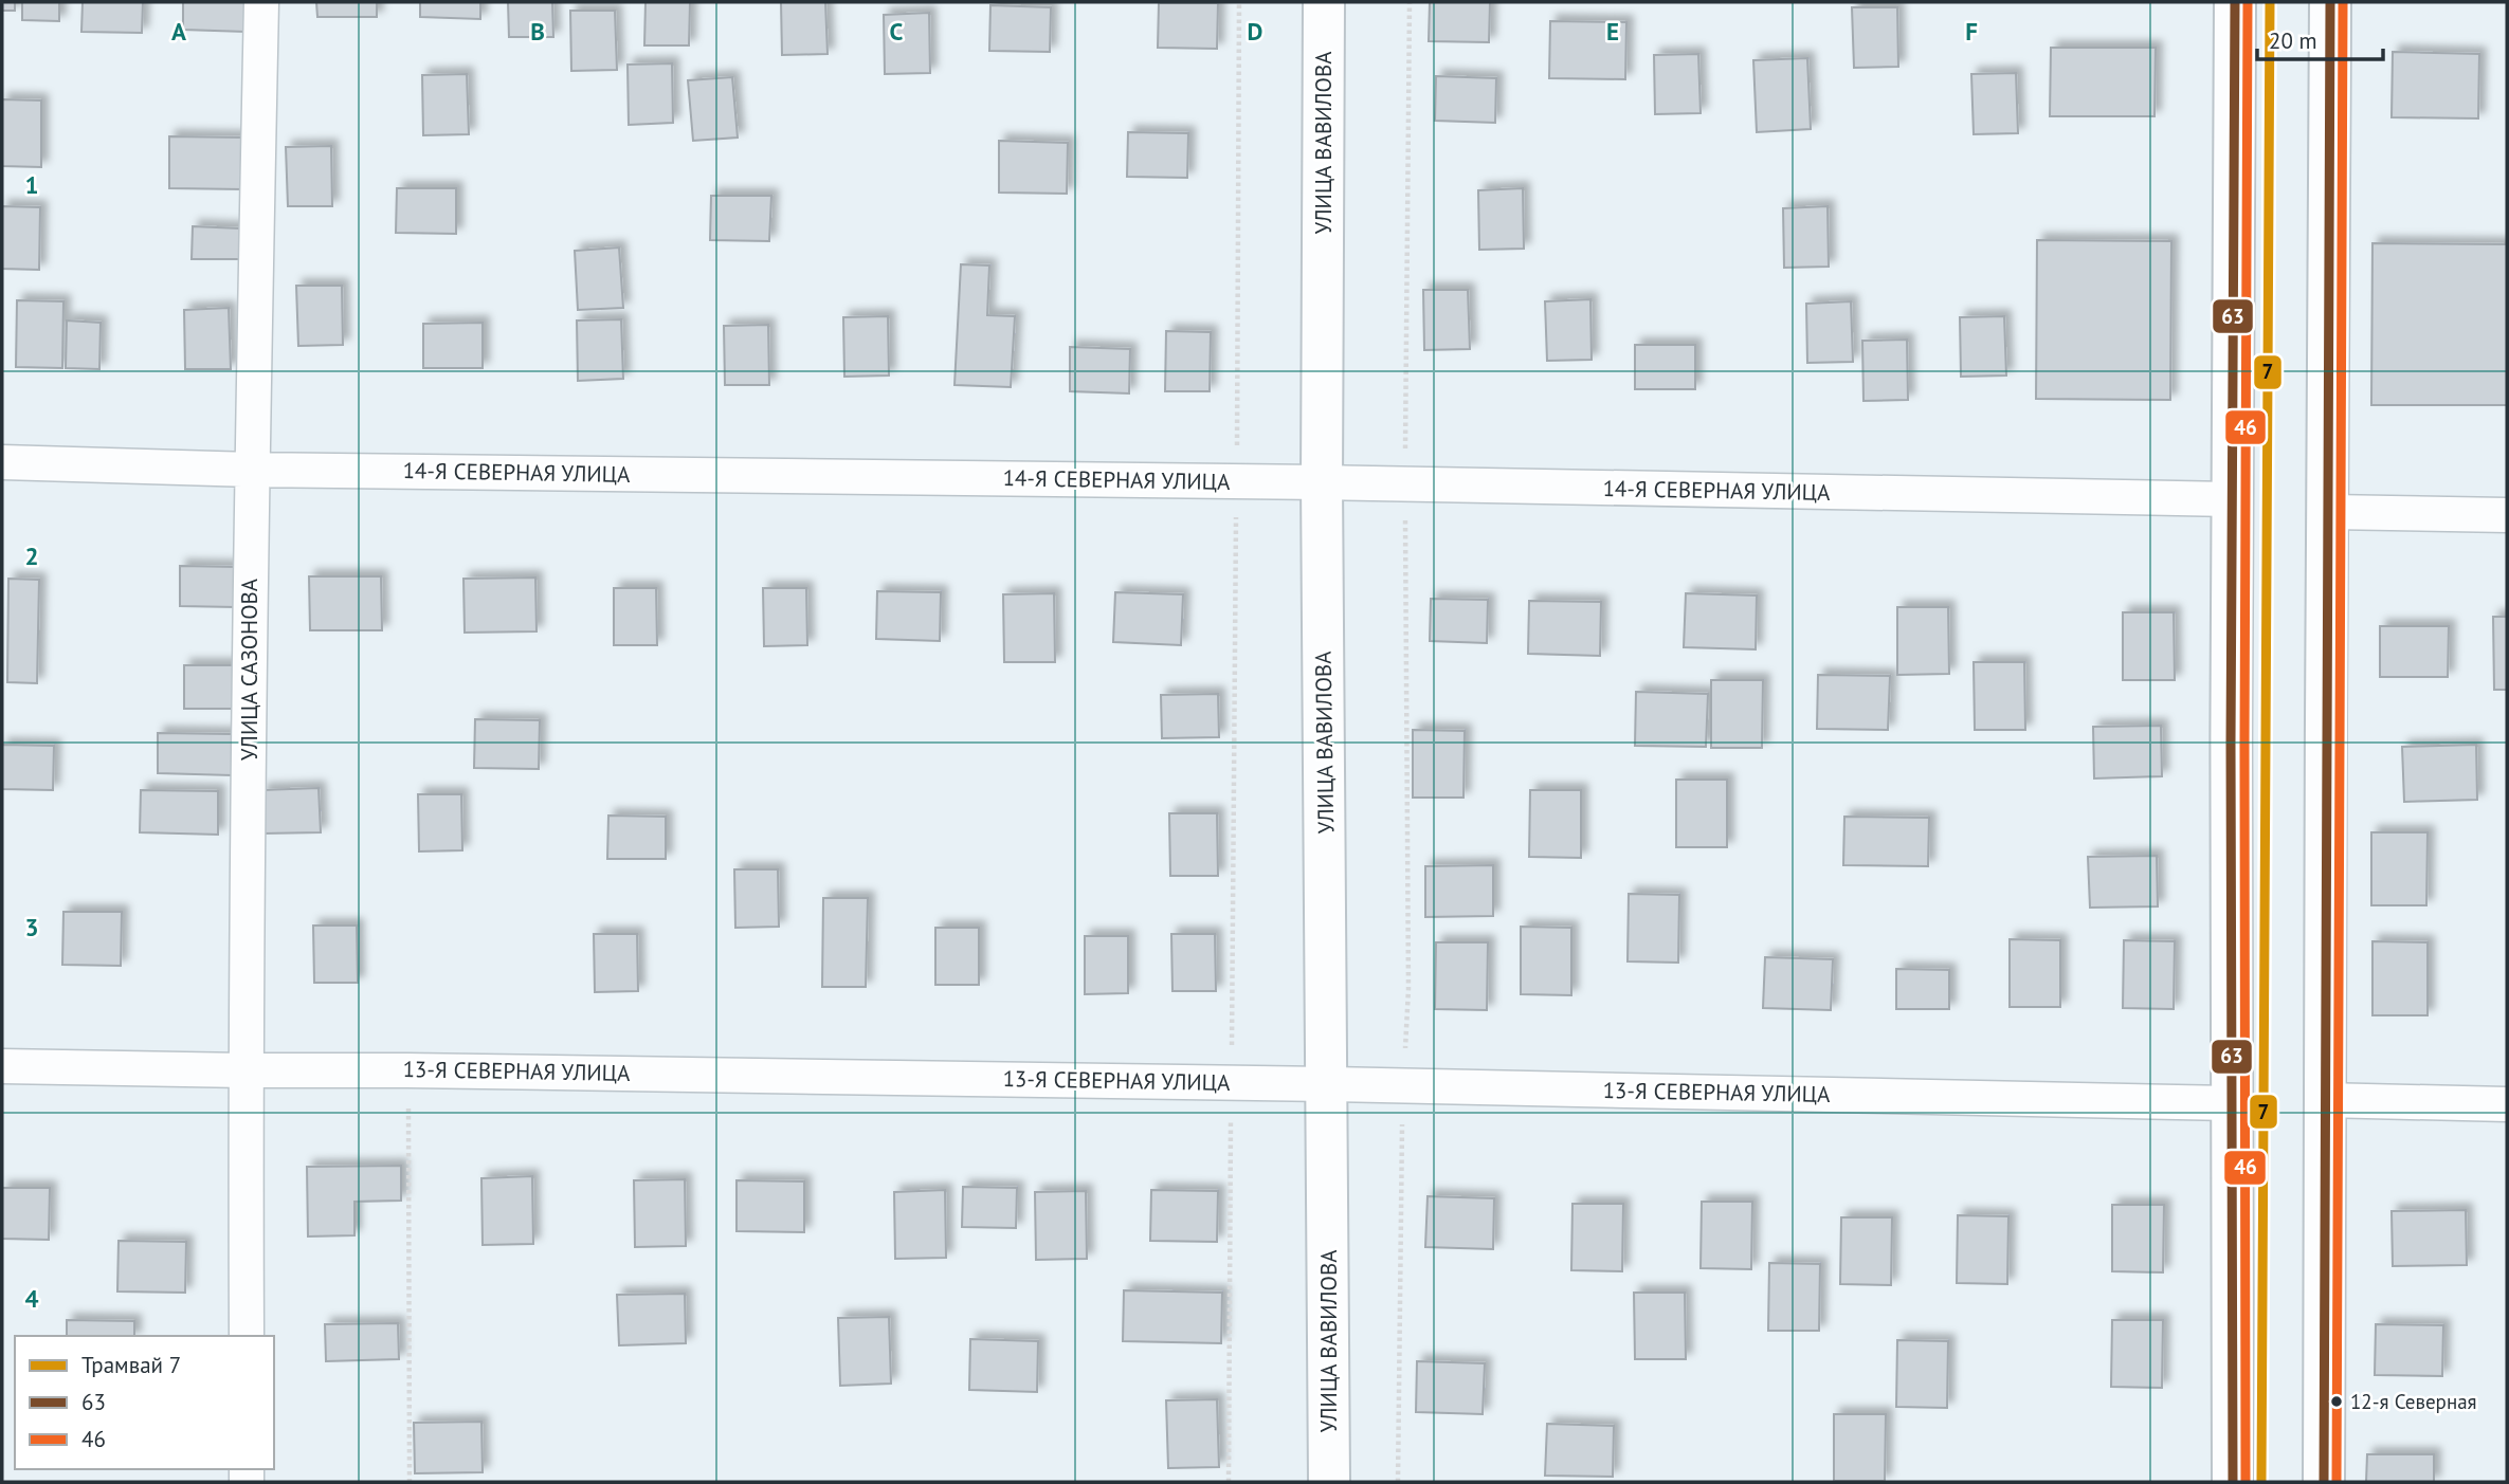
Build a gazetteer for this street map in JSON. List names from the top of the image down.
{
  "streets": {
    "main road": ["УЛИЦА ВАВИЛОВА"],
    "street": ["14-Я СЕВЕРНАЯ УЛИЦА", "УЛИЦА САЗОНОВА", "13-Я СЕВЕРНАЯ УЛИЦА"]
  },
  "crossings": [
    ["УЛИЦА ВАВИЛОВА", "14-Я СЕВЕРНАЯ УЛИЦА"],
    ["УЛИЦА ВАВИЛОВА", "13-Я СЕВЕРНАЯ УЛИЦА"],
    ["14-Я СЕВЕРНАЯ УЛИЦА", "УЛИЦА САЗОНОВА"],
    ["УЛИЦА САЗОНОВА", "13-Я СЕВЕРНАЯ УЛИЦА"]
  ],
  "places": ["12-я Северная"],
  "lines": ["tram line 7", "transit line 63", "transit line 46"],
  "legend": ["Трамвай 7", "63", "46"],
  "scale_bar": "20 m",
  "grid": {
    "columns": [
      "A",
      "B",
      "C",
      "D",
      "E",
      "F"
    ],
    "rows": [
      "1",
      "2",
      "3",
      "4"
    ]
  }
}
